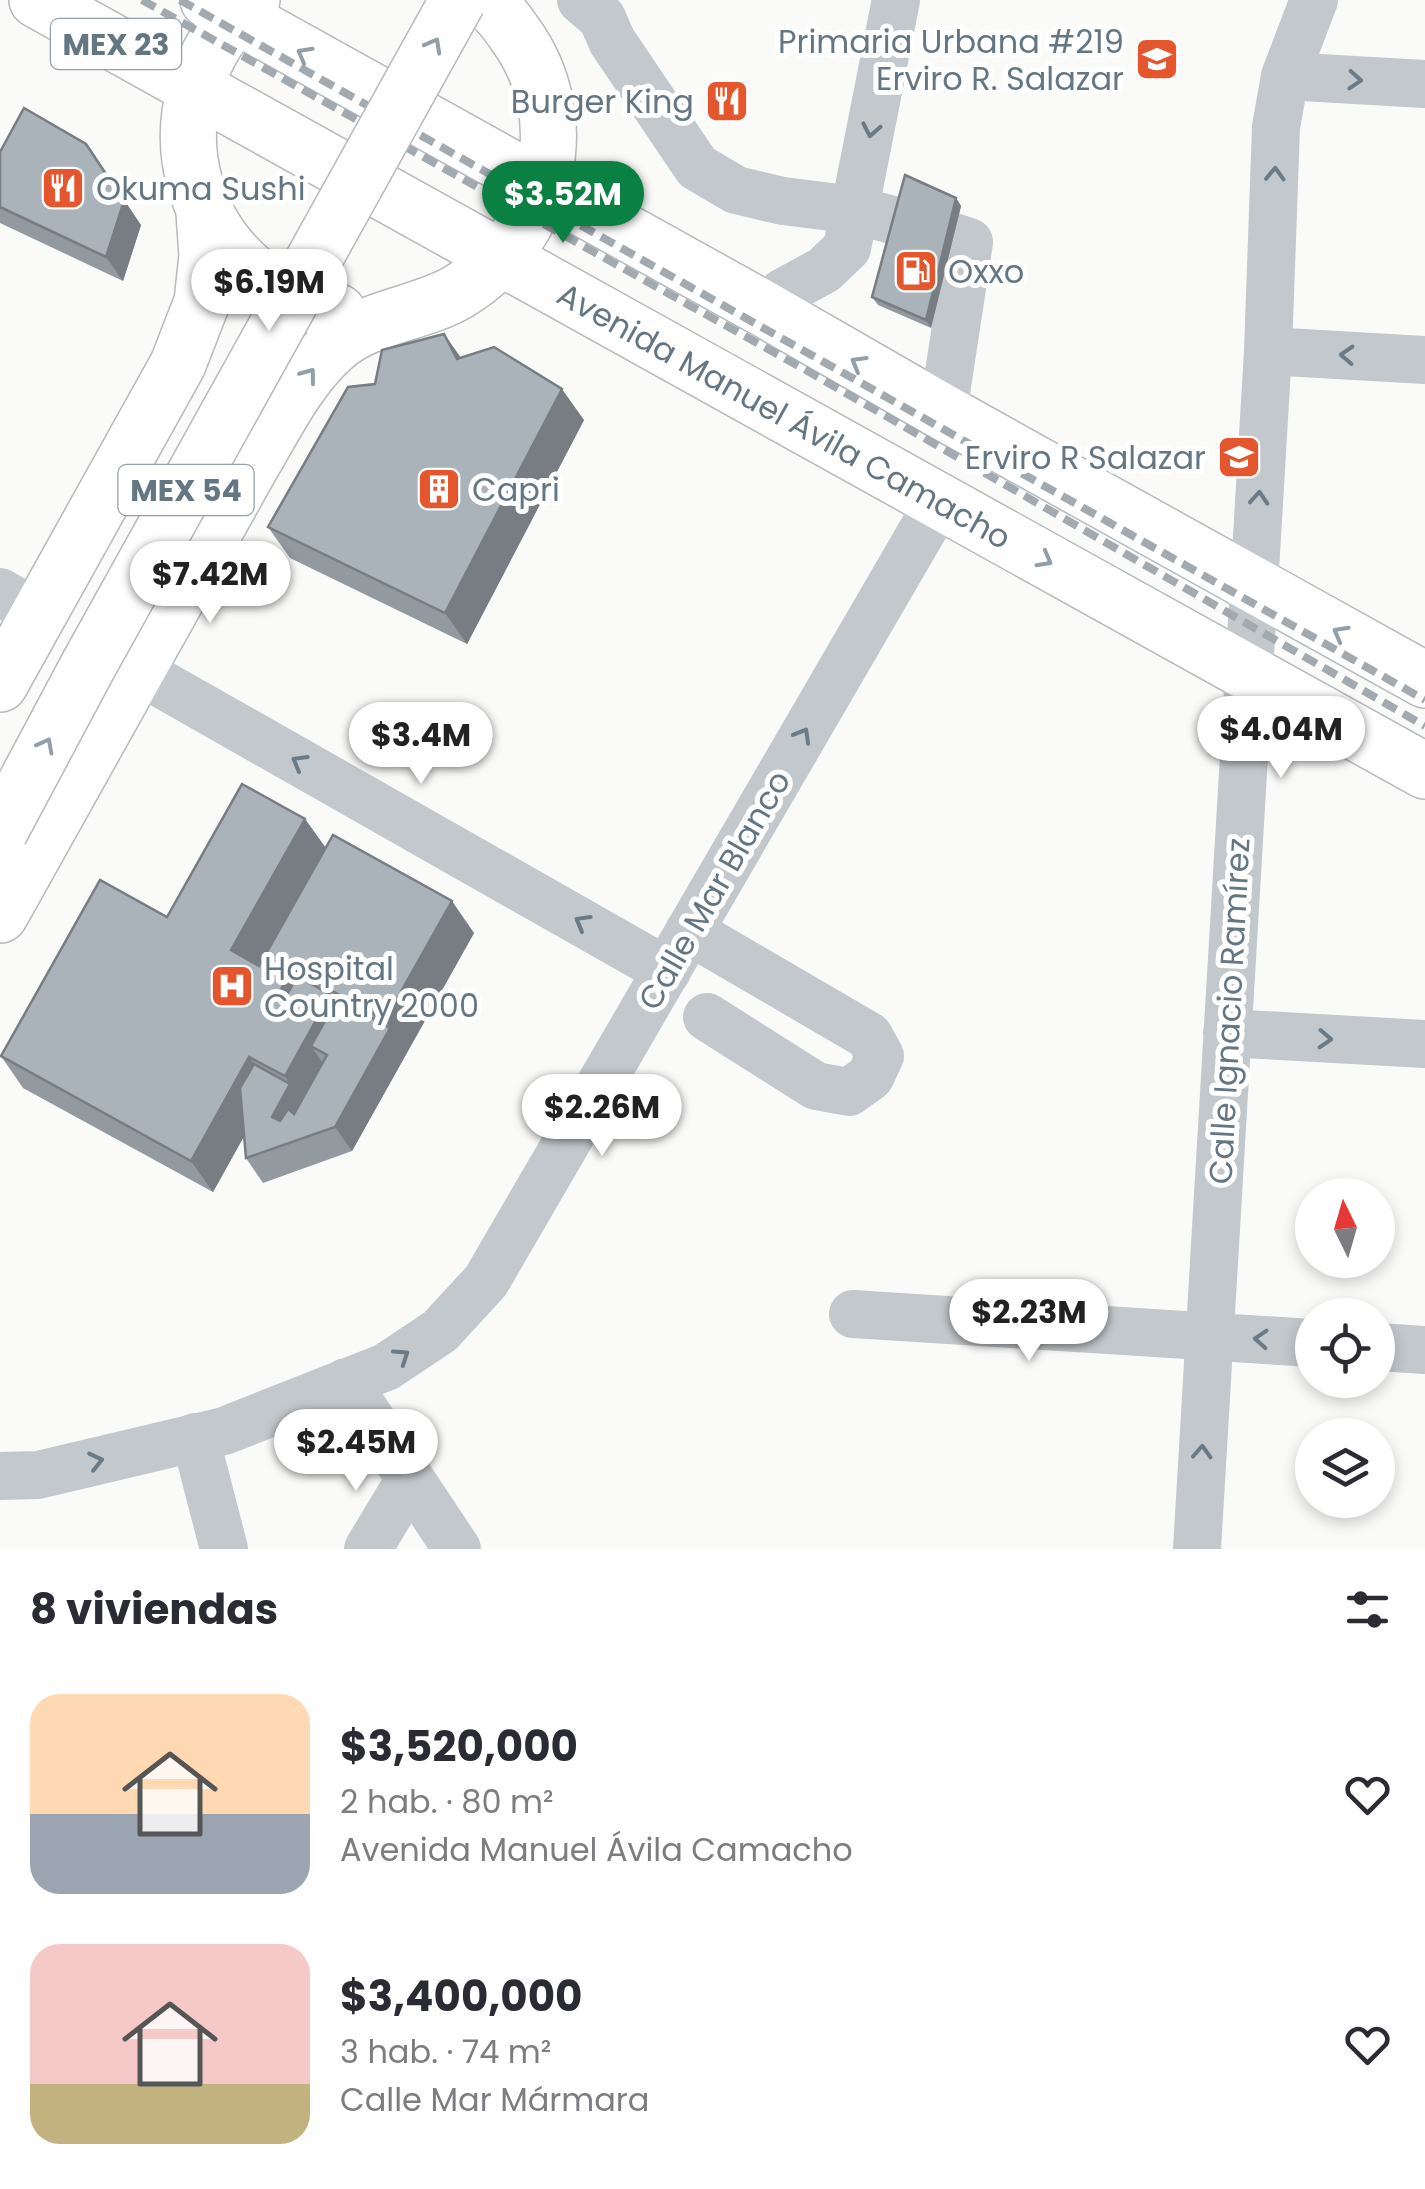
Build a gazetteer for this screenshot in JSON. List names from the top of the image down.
{
  "streets": {
    "main road": ["MEX 23", "Avenida Manuel Ávila Camacho", "MEX 54"],
    "street": ["Calle Mar Blanco", "Calle Ignacio Ramírez"]
  },
  "crossings": [
    ["MEX 23", "Avenida Manuel Ávila Camacho"],
    ["Avenida Manuel Ávila Camacho", "Calle Mar Blanco"],
    ["Avenida Manuel Ávila Camacho", "Calle Ignacio Ramírez"]
  ],
  "one_way": ["Calle Mar Blanco"],
  "places": {
    "school or university": ["Primaria Urbana #219 Erviro R. Salazar", "Erviro R Salazar"],
    "restaurant": ["Burger King", "Okuma Sushi"],
    "fuel station": ["Oxxo"],
    "building": ["Capri"],
    "hospital": ["Hospital Country 2000"]
  },
  "north": "top",
  "page": {
    "price": [
      "$3.52M",
      "$6.19M",
      "$7.42M",
      "$4.04M",
      "$3.4M",
      "$2.26M",
      "$2.23M",
      "$2.45M"
    ],
    "heading": "8 viviendas",
    "list": [
      {
        "name": "$3,520,000",
        "note": "2 hab. · 80 m² · Avenida Manuel Ávila Camacho"
      },
      {
        "name": "$3,400,000",
        "note": "3 hab. · 74 m² · Calle Mar Mármara"
      }
    ]
  }
}
